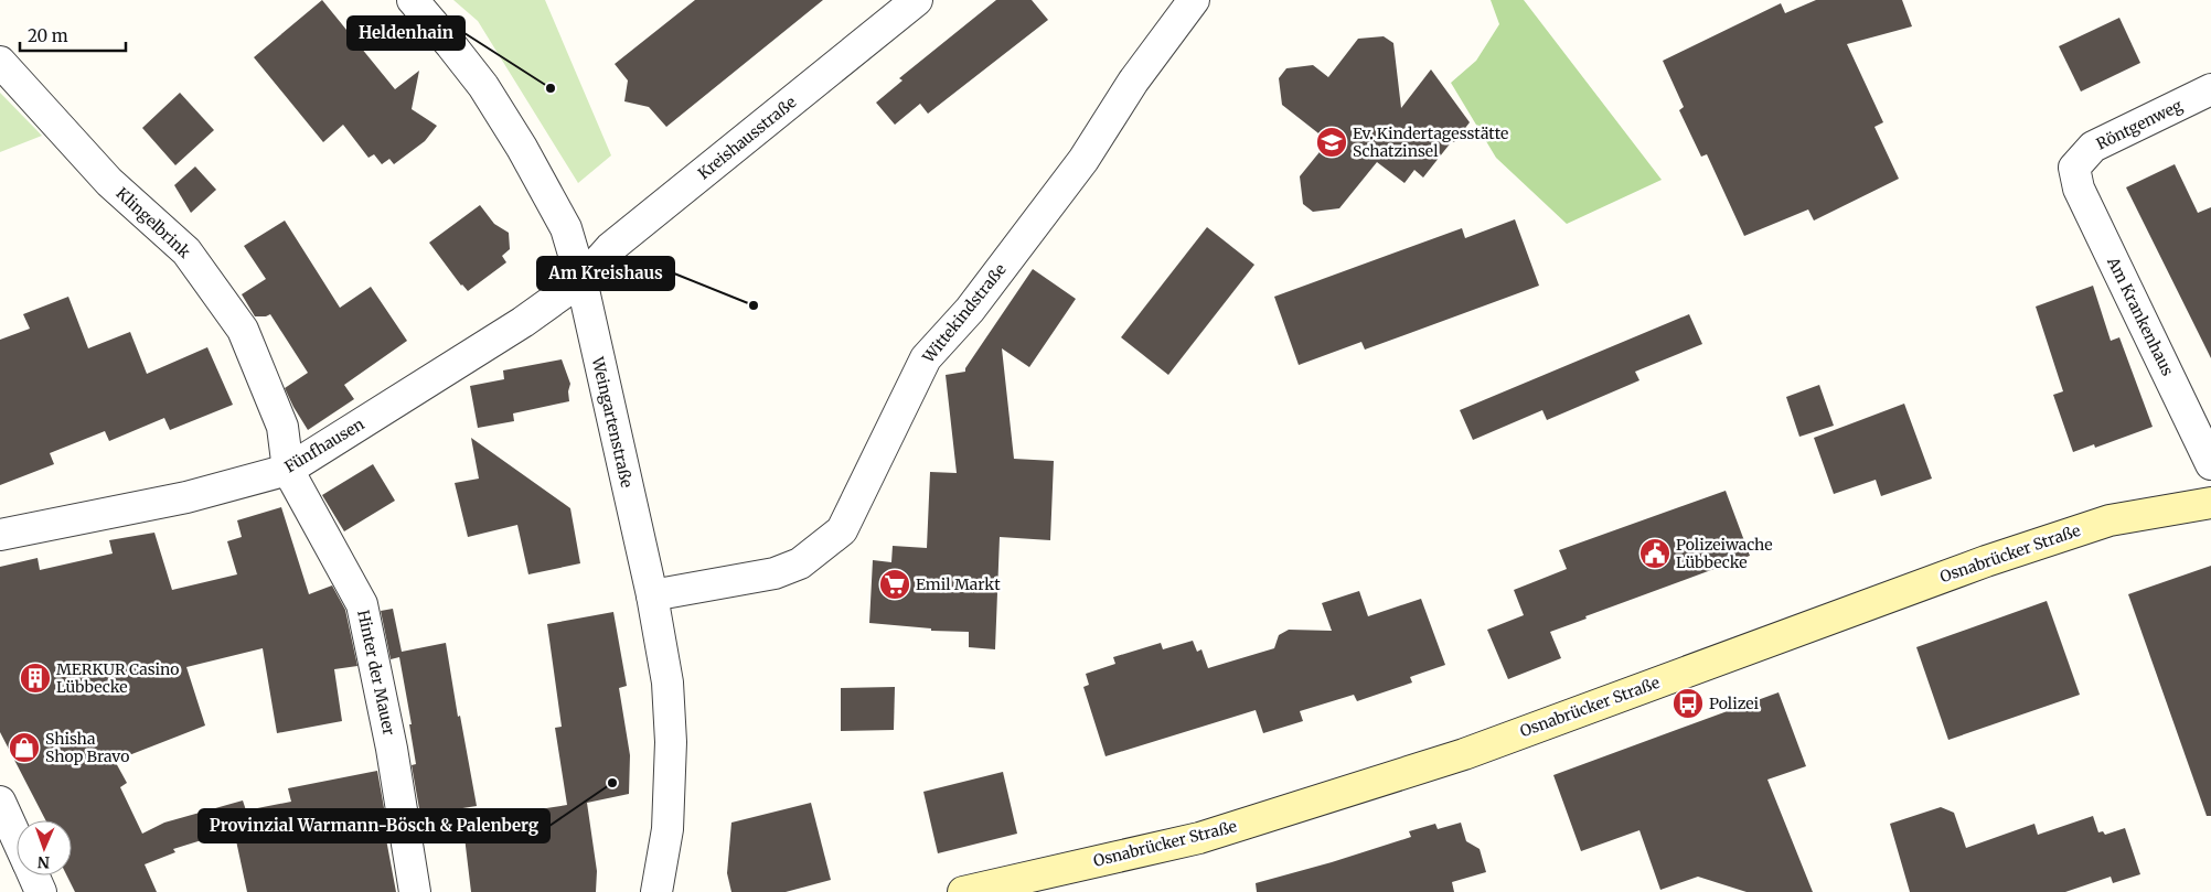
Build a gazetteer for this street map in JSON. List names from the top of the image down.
{
  "streets": {
    "street": [
      "Röntgenweg",
      "Kreishausstraße",
      "Klingelbrink",
      "Wittekindstraße",
      "Am Krankenhaus",
      "Weingartenstraße",
      "Fünfhausen",
      "Osnabrücker Straße",
      "Hinter der Mauer"
    ]
  },
  "crossings": [
    ["Röntgenweg", "Am Krankenhaus"],
    ["Kreishausstraße", "Weingartenstraße"],
    ["Kreishausstraße", "Fünfhausen"],
    ["Klingelbrink", "Fünfhausen"],
    ["Klingelbrink", "Hinter der Mauer"],
    ["Wittekindstraße", "Weingartenstraße"],
    ["Weingartenstraße", "Fünfhausen"],
    ["Fünfhausen", "Hinter der Mauer"]
  ],
  "places": {
    "other": ["Heldenhain", "Am Kreishaus", "Provinzial Warmann-Bösch & Palenberg"],
    "school or university": ["Ev. Kindertagesstätte Schatzinsel"],
    "public building": ["Polizeiwache Lübbecke"],
    "supermarket": ["Emil Markt"],
    "building": ["MERKUR Casino Lübbecke"],
    "bus stop": ["Polizei"],
    "shop": ["Shisha Shop Bravo"]
  },
  "scale_bar": "20 m",
  "north": "bottom"
}
